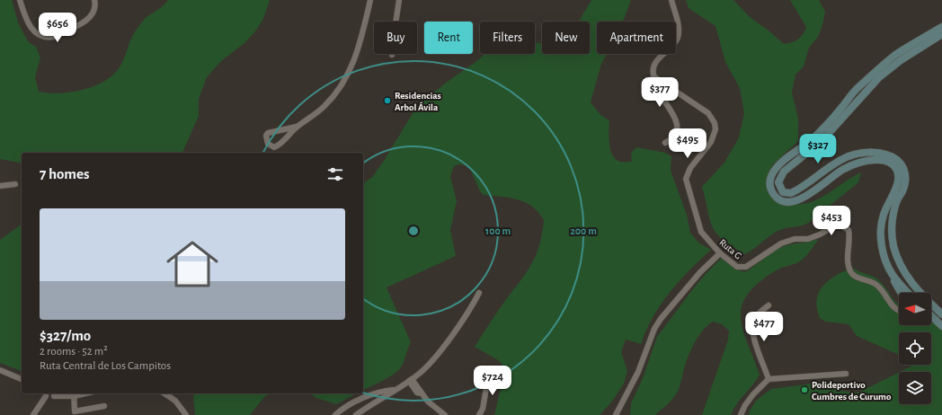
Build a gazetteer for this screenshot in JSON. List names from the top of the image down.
{
  "streets": {
    "street": ["Ruta G"]
  },
  "places": ["Residencias Arbol Ávila", "Polideportivo Cumbres de Curumo"],
  "north": "left",
  "page": {
    "price": [
      "$656",
      "$377",
      "$495",
      "$327",
      "$453",
      "$477",
      "$724"
    ],
    "chip": [
      "Buy",
      "Rent",
      "Filters",
      "New",
      "Apartment"
    ],
    "heading": "7 homes",
    "list": [
      {
        "name": "$327/mo",
        "note": "2 rooms · 52 m² · Ruta Central de Los Campitos"
      }
    ]
  },
  "rings": ["100 m", "200 m"]
}
